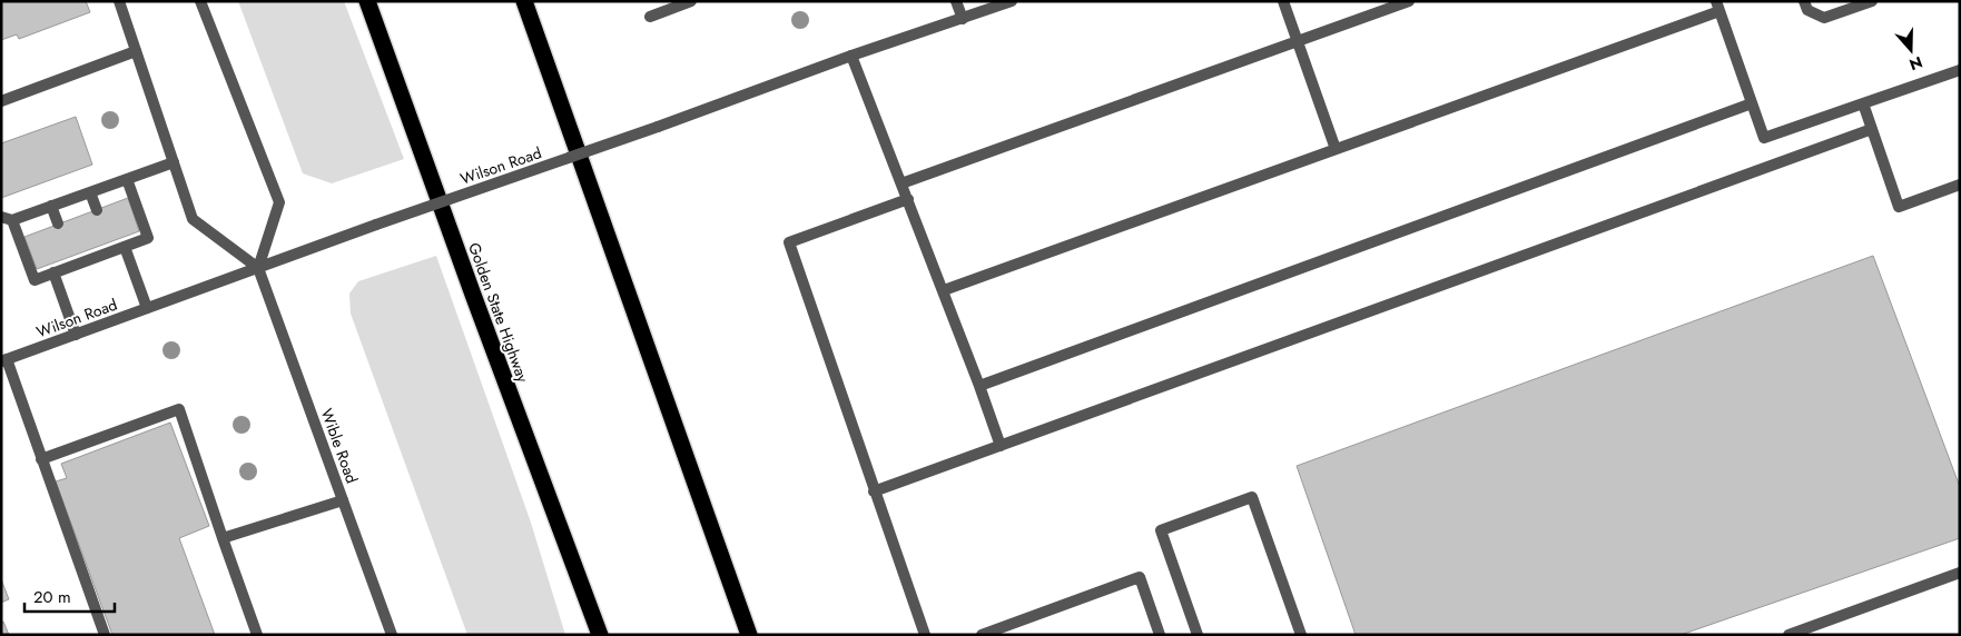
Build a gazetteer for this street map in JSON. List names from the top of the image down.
{
  "streets": {
    "highway": ["Golden State Highway"],
    "street": ["Wilson Road", "Wible Road"]
  },
  "crossings": [
    ["Wilson Road", "Wible Road"]
  ],
  "scale_bar": "20 m",
  "north": "bottom"
}
